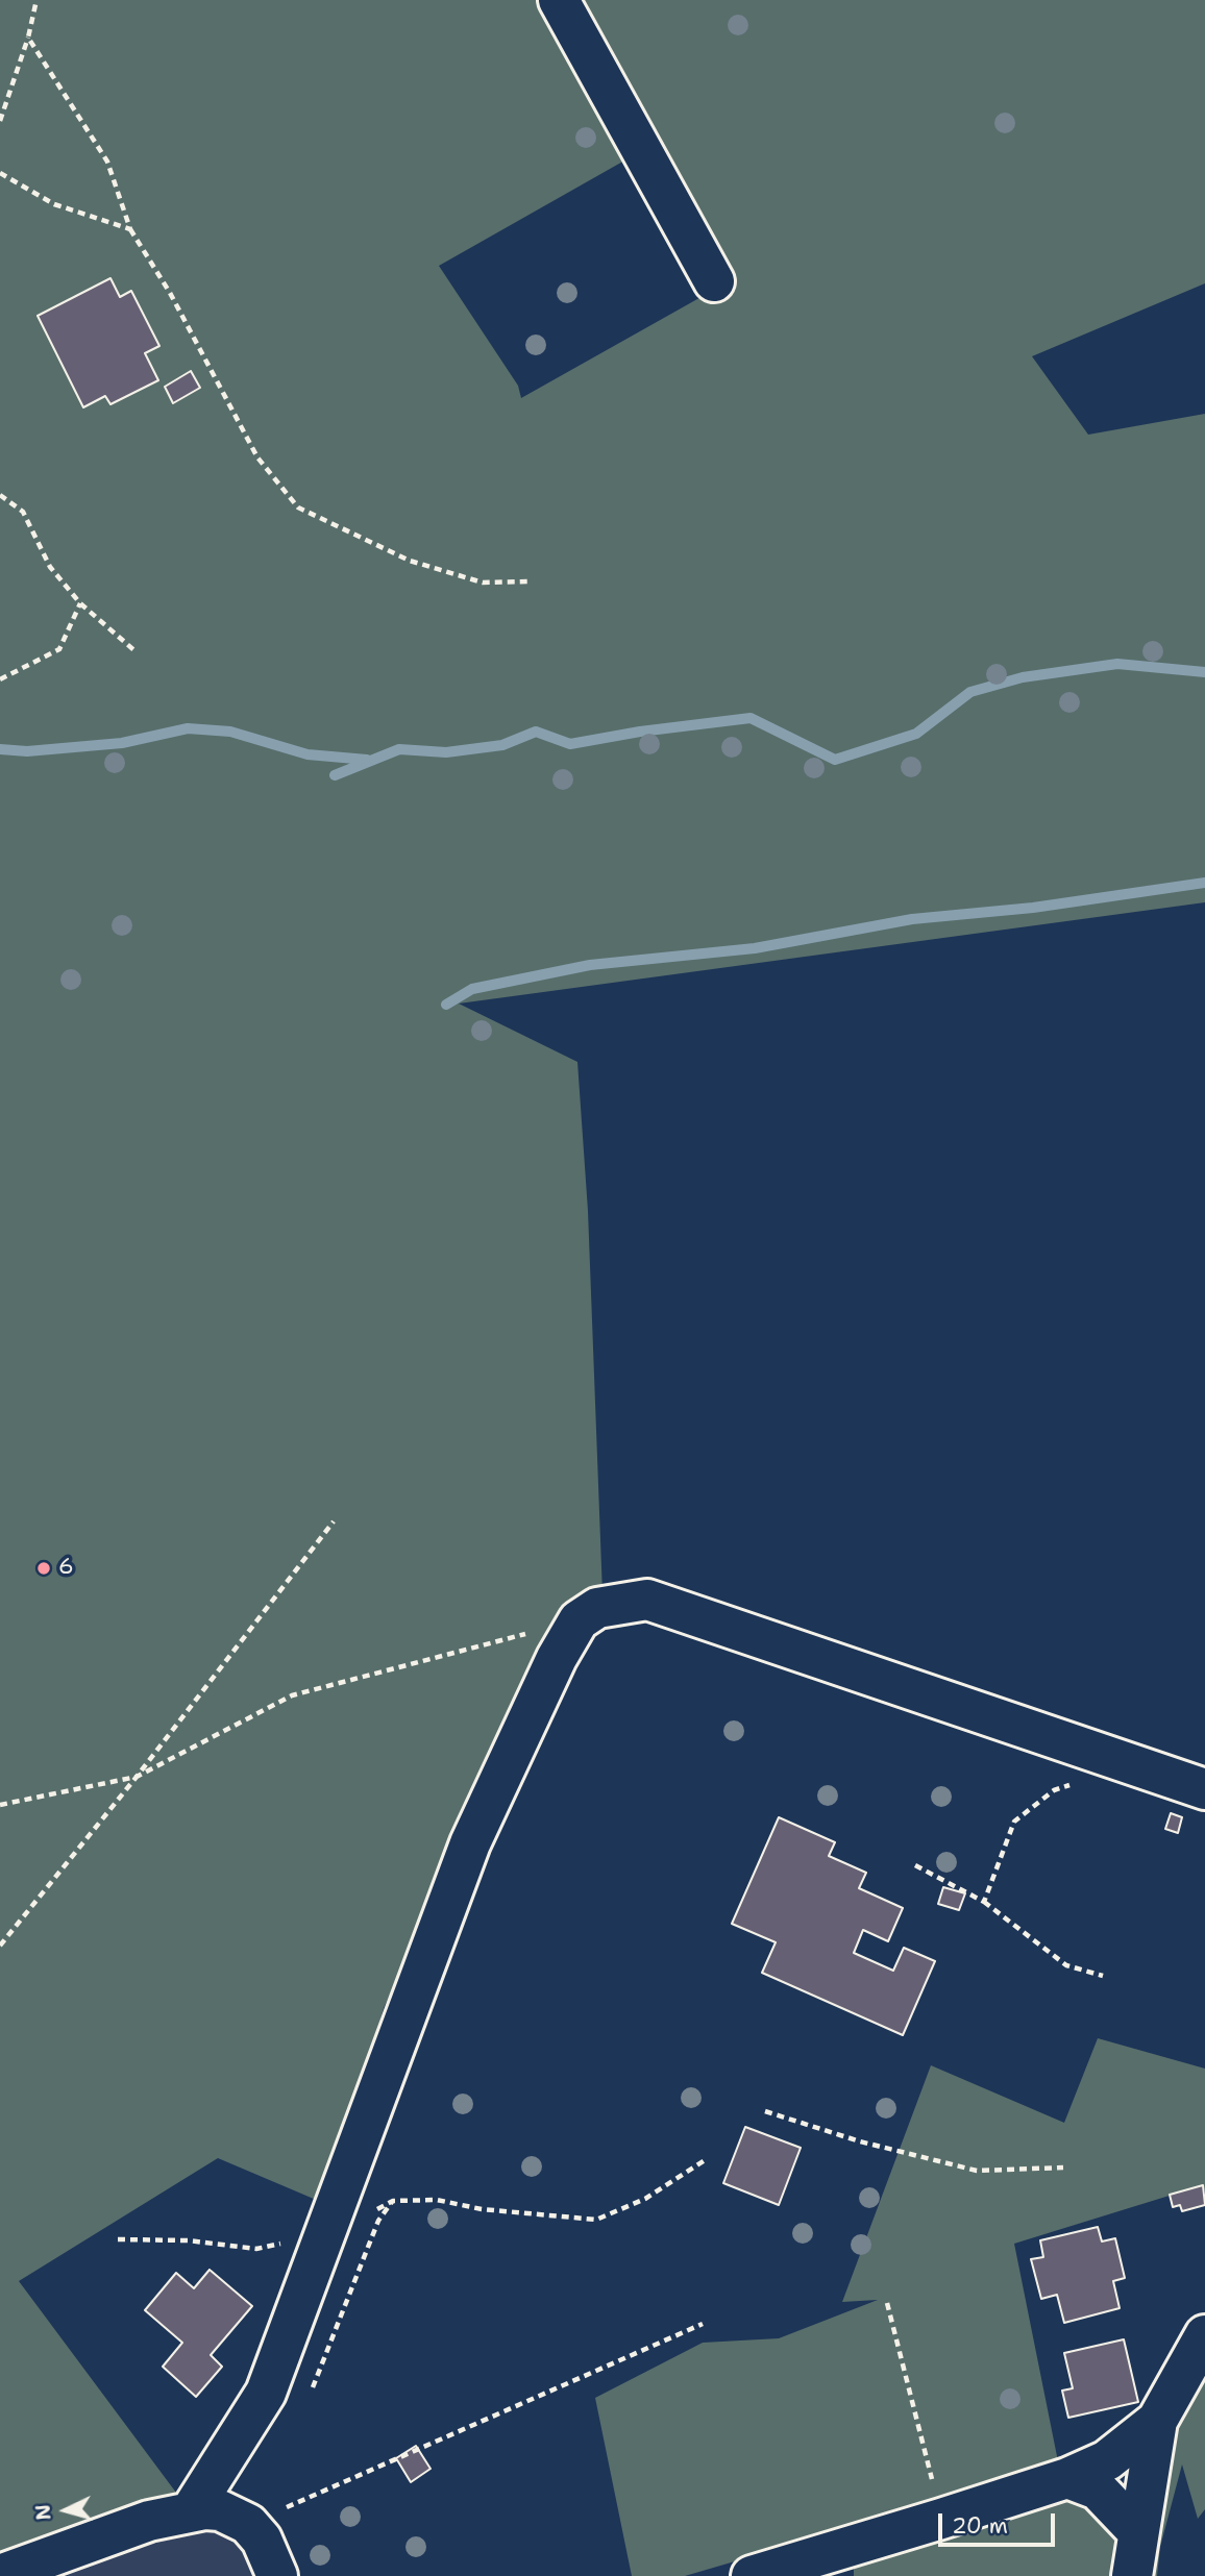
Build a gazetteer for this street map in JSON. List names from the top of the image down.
{
  "places": ["6"],
  "scale_bar": "20 m",
  "north": "left"
}
